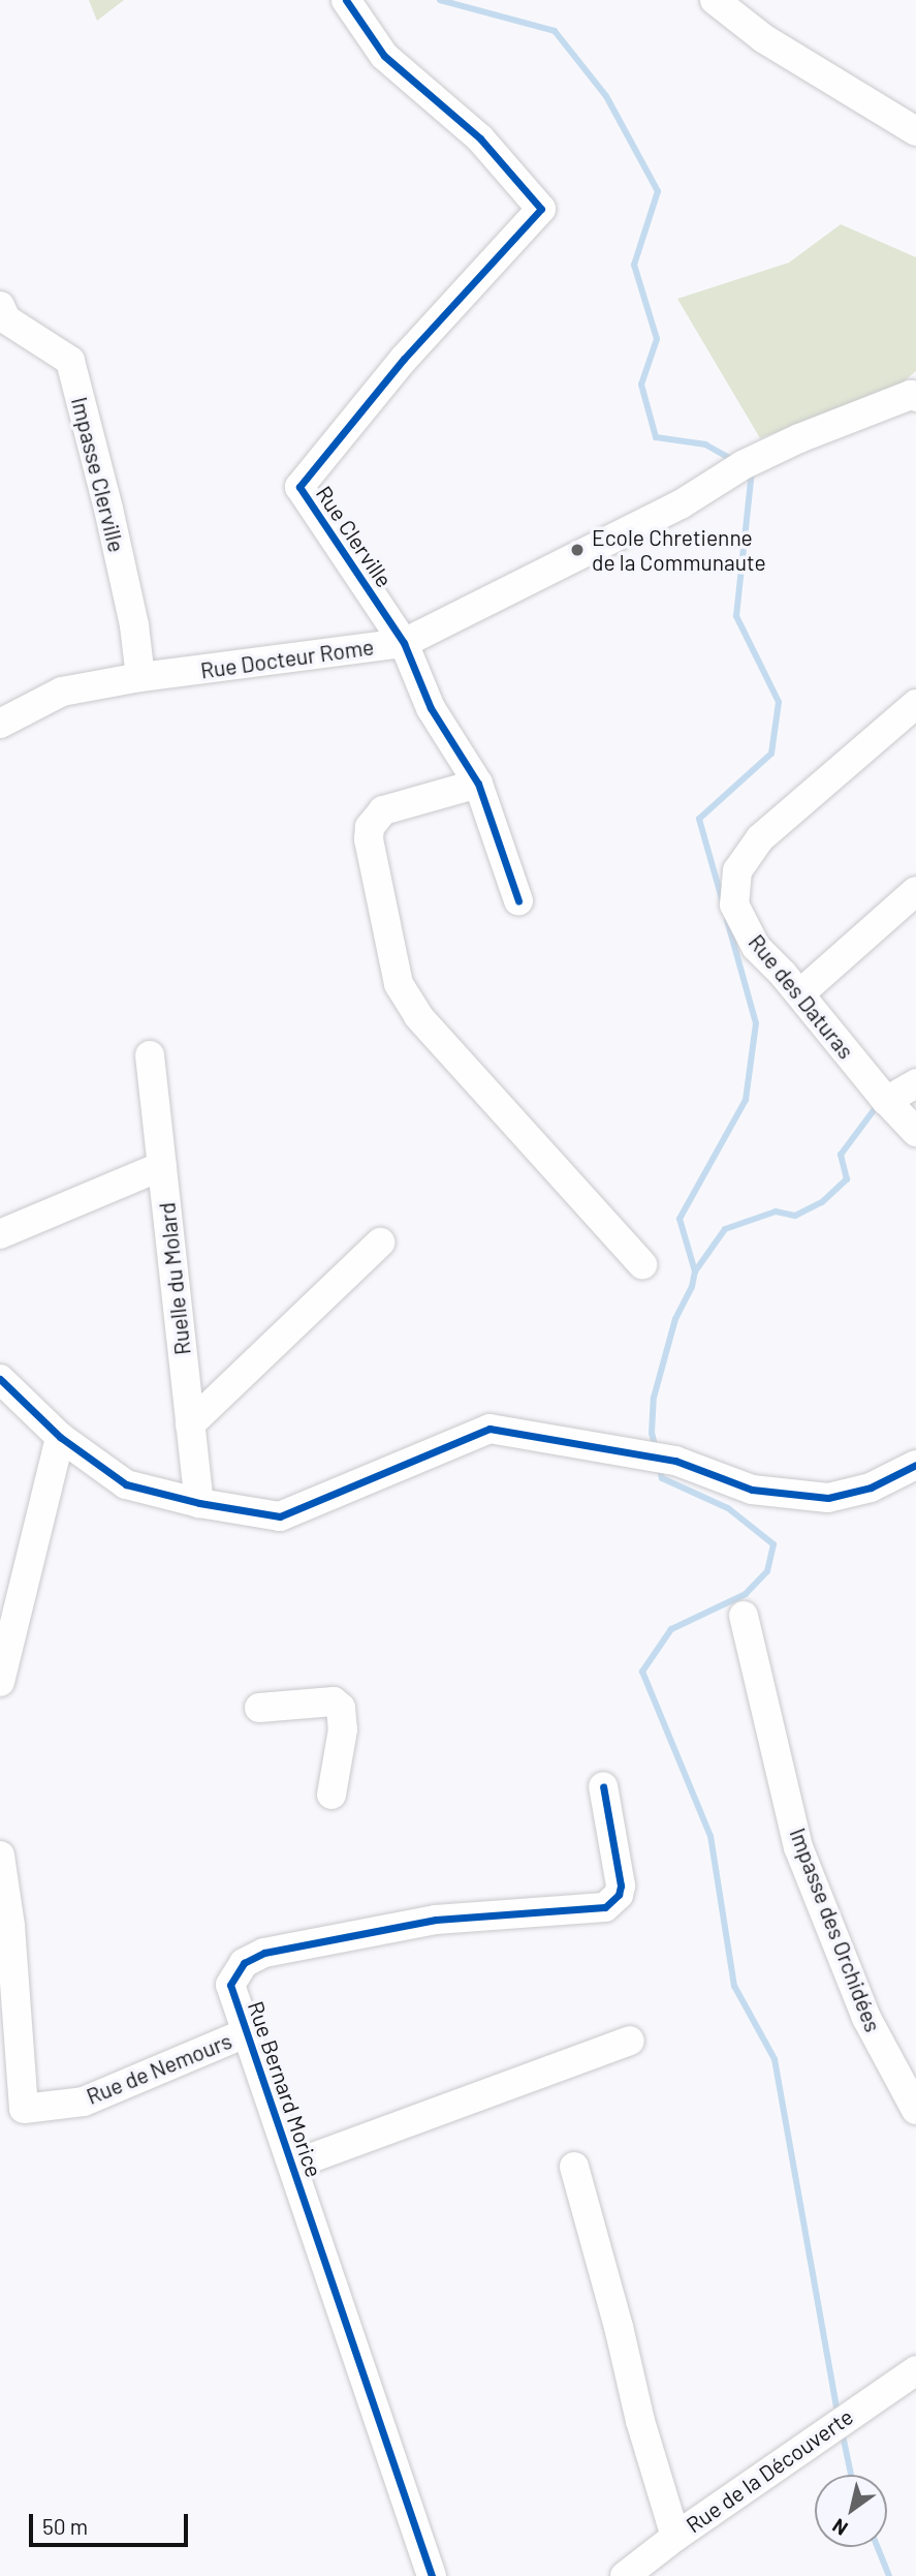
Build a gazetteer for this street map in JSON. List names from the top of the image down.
{
  "streets": {
    "street": [
      "Impasse Clerville",
      "Rue Clerville",
      "Rue Docteur Rome",
      "Rue des Daturas",
      "Ruelle du Molard",
      "Impasse des Orchidées",
      "Rue de Nemours",
      "Rue Bernard Morice",
      "Rue de la Découverte"
    ]
  },
  "crossings": [
    ["Impasse Clerville", "Rue Docteur Rome"],
    ["Rue Clerville", "Rue Docteur Rome"],
    ["Rue de Nemours", "Rue Bernard Morice"]
  ],
  "places": ["Ecole Chretienne de la Communaute"],
  "scale_bar": "50 m",
  "north": "bottom left"
}
